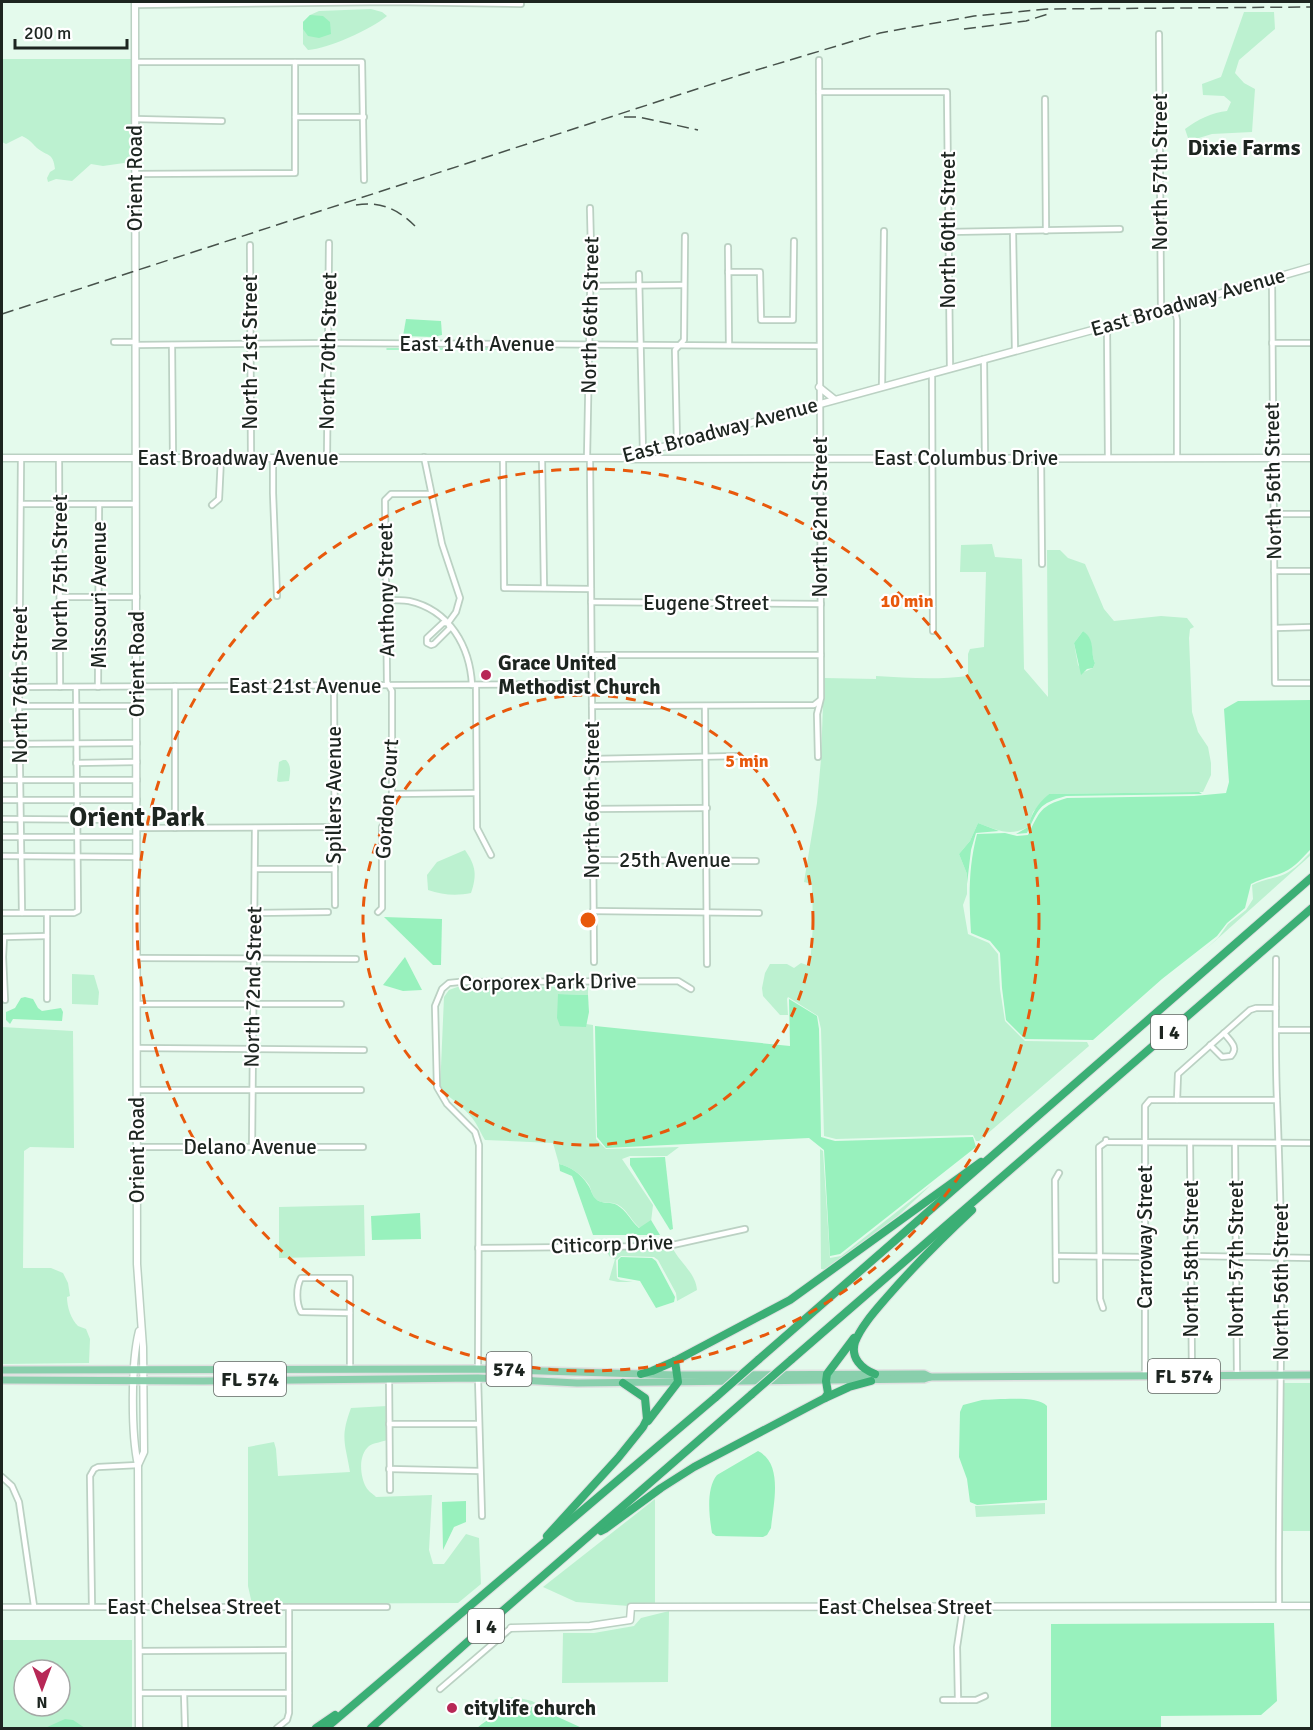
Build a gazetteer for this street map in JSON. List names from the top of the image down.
{
  "streets": {
    "highway": ["I 4"],
    "main road": ["574", "FL 574"],
    "street": [
      "North 57th Street",
      "Orient Road",
      "North 60th Street",
      "East Broadway Avenue",
      "North 66th Street",
      "East 14th Avenue",
      "North 70th Street",
      "North 71st Street",
      "East Columbus Drive",
      "North 56th Street",
      "North 62nd Street",
      "North 75th Street",
      "Anthony Street",
      "Missouri Avenue",
      "Eugene Street",
      "North 76th Street",
      "East 21st Avenue",
      "Spillers Avenue",
      "Gordon Court",
      "25th Avenue",
      "Corporex Park Drive",
      "North 72nd Street",
      "Delano Avenue",
      "Carroway Street",
      "Citicorp Drive",
      "North 58th Street",
      "East Chelsea Street"
    ]
  },
  "crossings": [
    ["North 57th Street", "East Broadway Avenue"],
    ["North 57th Street", "FL 574"],
    ["Orient Road", "East Broadway Avenue"],
    ["Orient Road", "East 14th Avenue"],
    ["Orient Road", "East 21st Avenue"],
    ["Orient Road", "Delano Avenue"],
    ["Orient Road", "574"],
    ["Orient Road", "FL 574"],
    ["Orient Road", "East Chelsea Street"],
    ["North 60th Street", "East Broadway Avenue"],
    ["North 60th Street", "North 62nd Street"],
    ["East Broadway Avenue", "North 66th Street"],
    ["East Broadway Avenue", "North 70th Street"],
    ["East Broadway Avenue", "North 71st Street"],
    ["East Broadway Avenue", "East Columbus Drive"],
    ["East Broadway Avenue", "North 56th Street"],
    ["East Broadway Avenue", "North 62nd Street"],
    ["East Broadway Avenue", "North 75th Street"],
    ["East Broadway Avenue", "North 76th Street"],
    ["North 66th Street", "East 14th Avenue"],
    ["North 66th Street", "Eugene Street"],
    ["North 66th Street", "East 21st Avenue"],
    ["North 66th Street", "25th Avenue"],
    ["East 14th Avenue", "North 70th Street"],
    ["East 14th Avenue", "North 71st Street"],
    ["East 14th Avenue", "North 62nd Street"],
    ["East Columbus Drive", "North 56th Street"],
    ["East Columbus Drive", "North 62nd Street"],
    ["North 56th Street", "FL 574"],
    ["North 56th Street", "East Chelsea Street"],
    ["North 62nd Street", "Eugene Street"],
    ["North 75th Street", "East 21st Avenue"],
    ["Anthony Street", "East 21st Avenue"],
    ["Anthony Street", "Gordon Court"],
    ["Missouri Avenue", "East 21st Avenue"],
    ["North 76th Street", "East 21st Avenue"],
    ["East 21st Avenue", "Spillers Avenue"],
    ["East 21st Avenue", "Gordon Court"],
    ["Corporex Park Drive", "Citicorp Drive"],
    ["Corporex Park Drive", "574"],
    ["Corporex Park Drive", "FL 574"],
    ["North 72nd Street", "Delano Avenue"],
    ["Carroway Street", "FL 574"],
    ["North 58th Street", "FL 574"],
    ["574", "FL 574"]
  ],
  "districts": ["Dixie Farms", "Orient Park"],
  "places": ["Grace United Methodist Church", "citylife church"],
  "scale_bar": "200 m",
  "north": "bottom",
  "rings": ["10 min", "5 min"]
}
